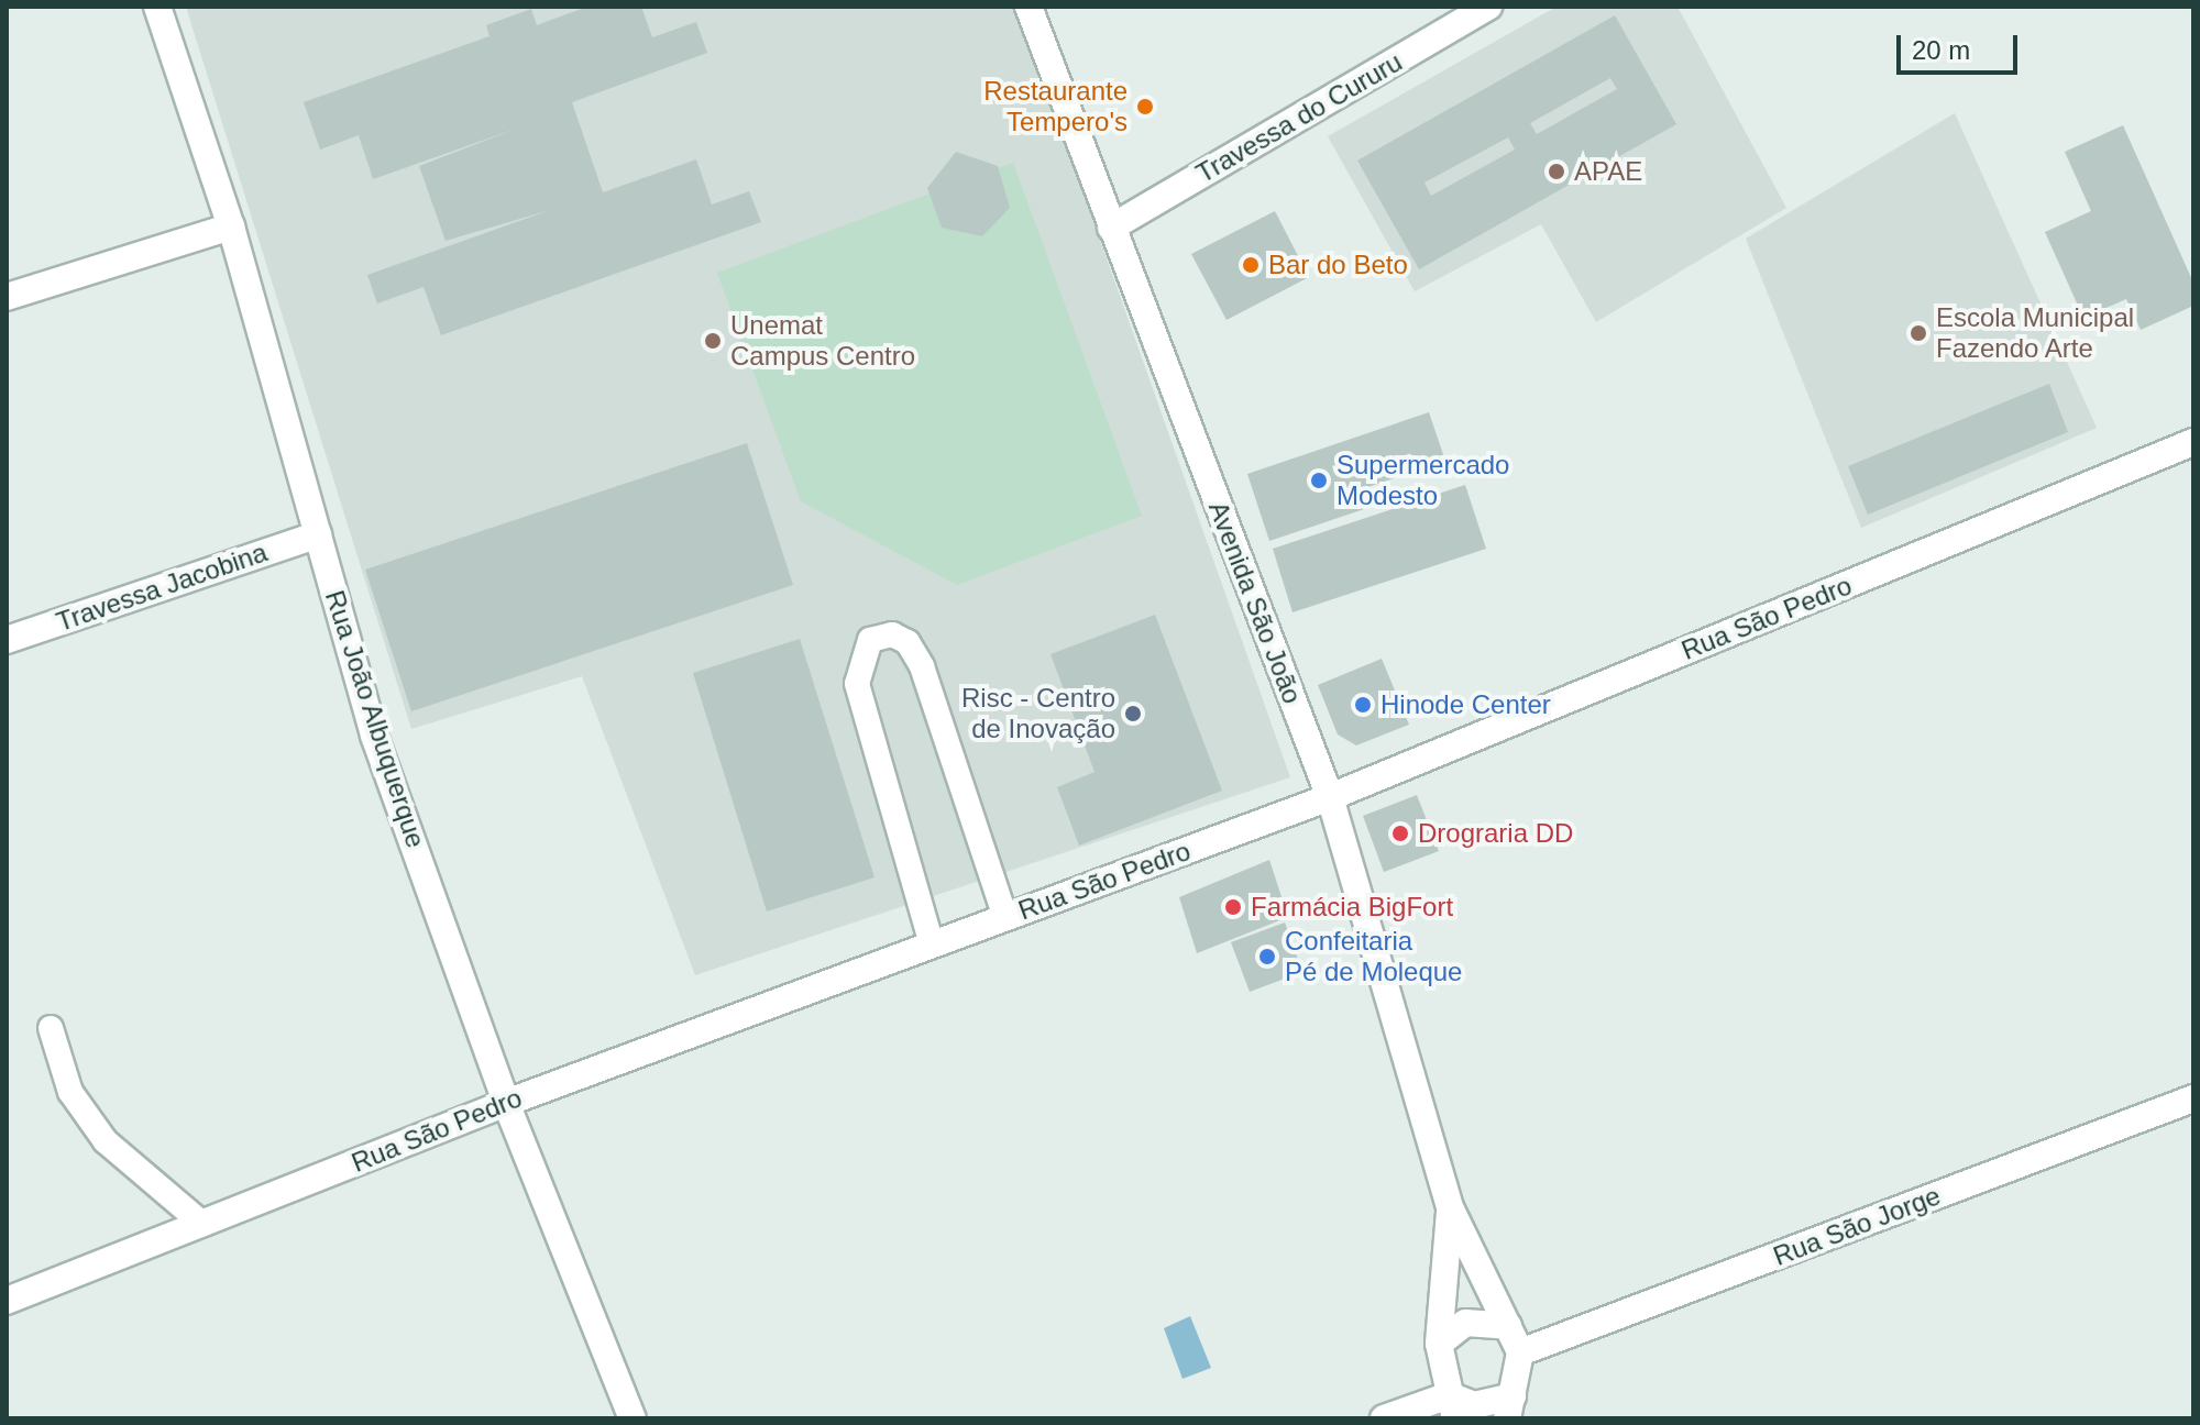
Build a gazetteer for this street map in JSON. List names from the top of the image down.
{
  "streets": {
    "street": [
      "Travessa do Cururu",
      "Travessa Jacobina",
      "Avenida São João",
      "Rua São Pedro",
      "Rua João Albuquerque",
      "Rua São Jorge"
    ]
  },
  "crossings": [
    ["Travessa do Cururu", "Avenida São João"],
    ["Travessa Jacobina", "Rua João Albuquerque"],
    ["Avenida São João", "Rua São Pedro"],
    ["Avenida São João", "Rua São Jorge"],
    ["Rua São Pedro", "Rua João Albuquerque"]
  ],
  "places": [
    "Restaurante Tempero's",
    "APAE",
    "Bar do Beto",
    "Escola Municipal Fazendo Arte",
    "Unemat Campus Centro",
    "Supermercado Modesto",
    "Hinode Center",
    "Risc - Centro de Inovação",
    "Drograria DD",
    "Farmácia BigFort",
    "Confeitaria Pé de Moleque"
  ],
  "scale_bar": "20 m"
}
